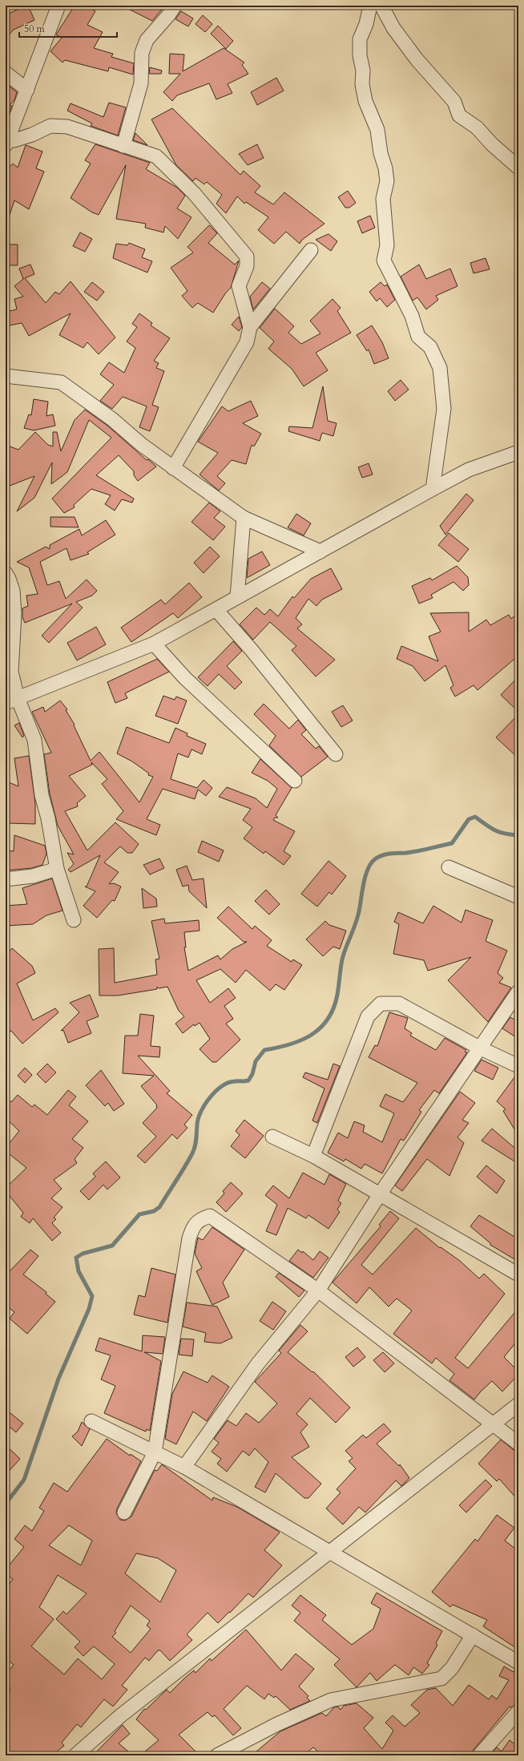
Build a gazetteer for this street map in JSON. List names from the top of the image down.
{
  "scale_bar": "50 m"
}
